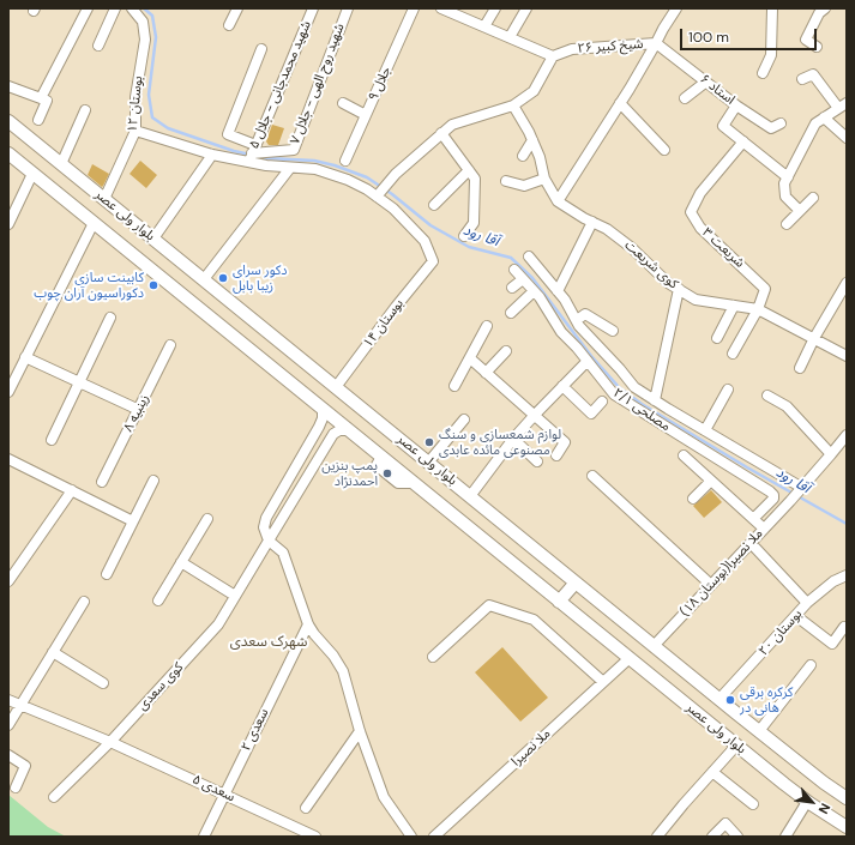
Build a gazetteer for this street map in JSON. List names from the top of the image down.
{
  "streets": {
    "main road": ["بلوار ولی عصر"],
    "street": [
      "شیخ کبیر ۲۶",
      "شهید روح الهی - جلال ۷",
      "جلال ۹",
      "شهید محمدجانی - جلال ۵",
      "استاد ۶",
      "بوستان ۱۲",
      "شریعت ۳",
      "کوی شریعت",
      "بوستان ۱۴",
      "مصلحی ۲/۱",
      "زینبیه ۸",
      "ملا نصیرا(بوستان ۱۸)",
      "بوستان ۲۰",
      "کوی سعدی",
      "سعدی ۲",
      "ملا نصیرا",
      "سعدی ۵"
    ]
  },
  "crossings": [
    ["شیخ کبیر ۲۶", "استاد ۶"],
    ["شهید روح الهی - جلال ۷", "شهید محمدجانی - جلال ۵"],
    ["بوستان ۱۲", "بلوار ولی عصر"],
    ["بلوار ولی عصر", "بوستان ۱۴"],
    ["بلوار ولی عصر", "ملا نصیرا(بوستان ۱۸)"],
    ["بلوار ولی عصر", "بوستان ۲۰"],
    ["بلوار ولی عصر", "کوی سعدی"],
    ["بلوار ولی عصر", "ملا نصیرا"],
    ["شریعت ۳", "کوی شریعت"],
    ["کوی سعدی", "سعدی ۵"],
    ["سعدی ۲", "سعدی ۵"]
  ],
  "districts": ["شهرک سعدی"],
  "water": ["آقا رود"],
  "places": [
    "دکور سرای زیبا بابل",
    "کابینت سازی دکوراسیون آران چوب",
    "لوازم شمعسازی و سنگ مصنوعی مائده عابدی",
    "پمپ بنزین احمدنژاد",
    "کرکره برقی هانی در"
  ],
  "scale_bar": "100 m",
  "north": "bottom right"
}
